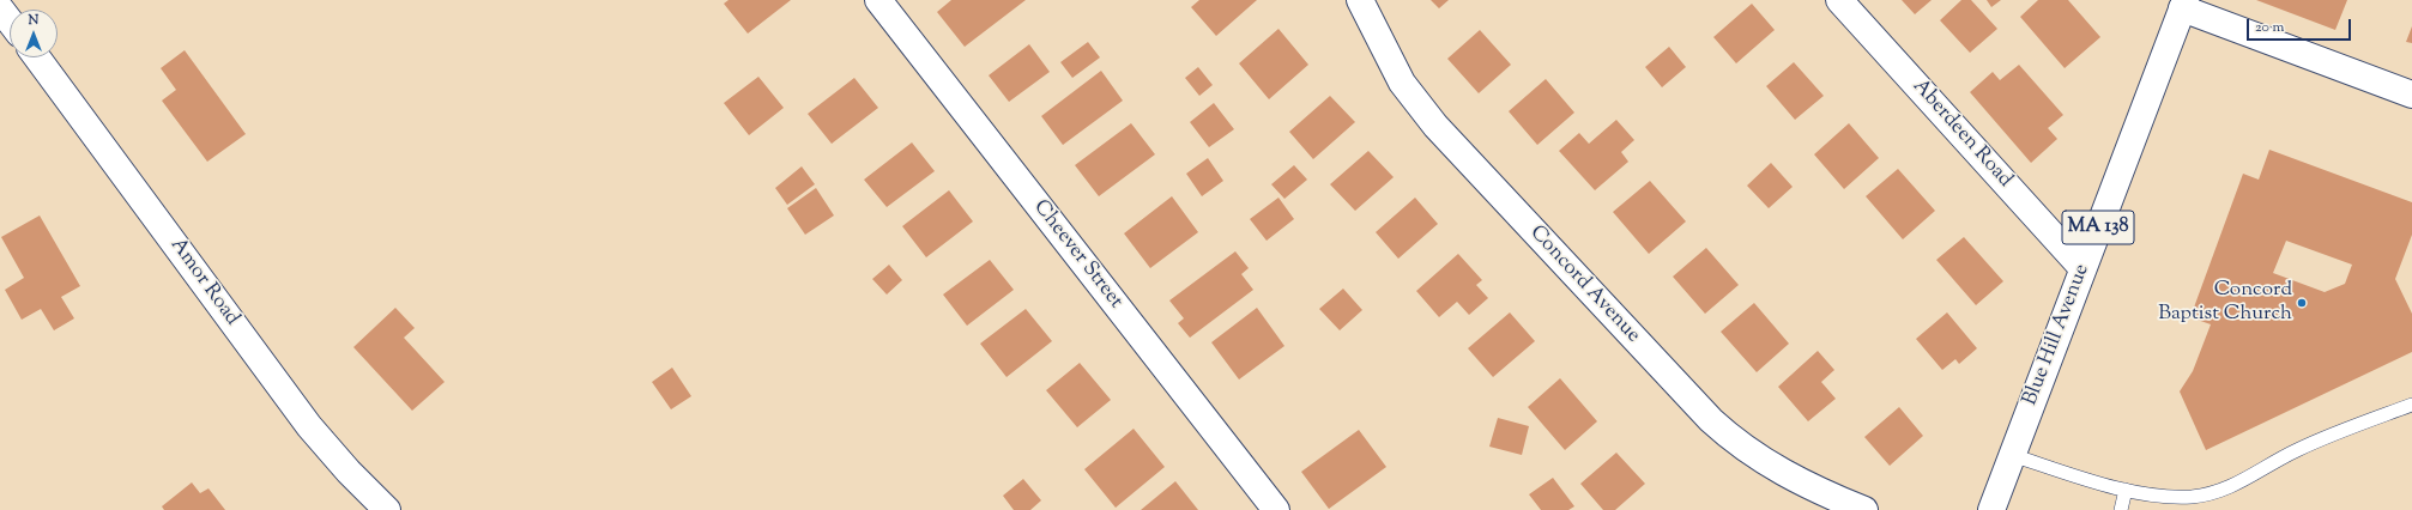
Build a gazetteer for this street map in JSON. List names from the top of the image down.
{
  "streets": {
    "main road": [
      "Aberdeen Road",
      "MA 138",
      "Cheever Street",
      "Amor Road",
      "Concord Avenue",
      "Blue Hill Avenue"
    ]
  },
  "crossings": [
    ["Aberdeen Road", "Blue Hill Avenue"]
  ],
  "places": ["Concord Baptist Church"],
  "scale_bar": "20 m",
  "north": "top"
}
